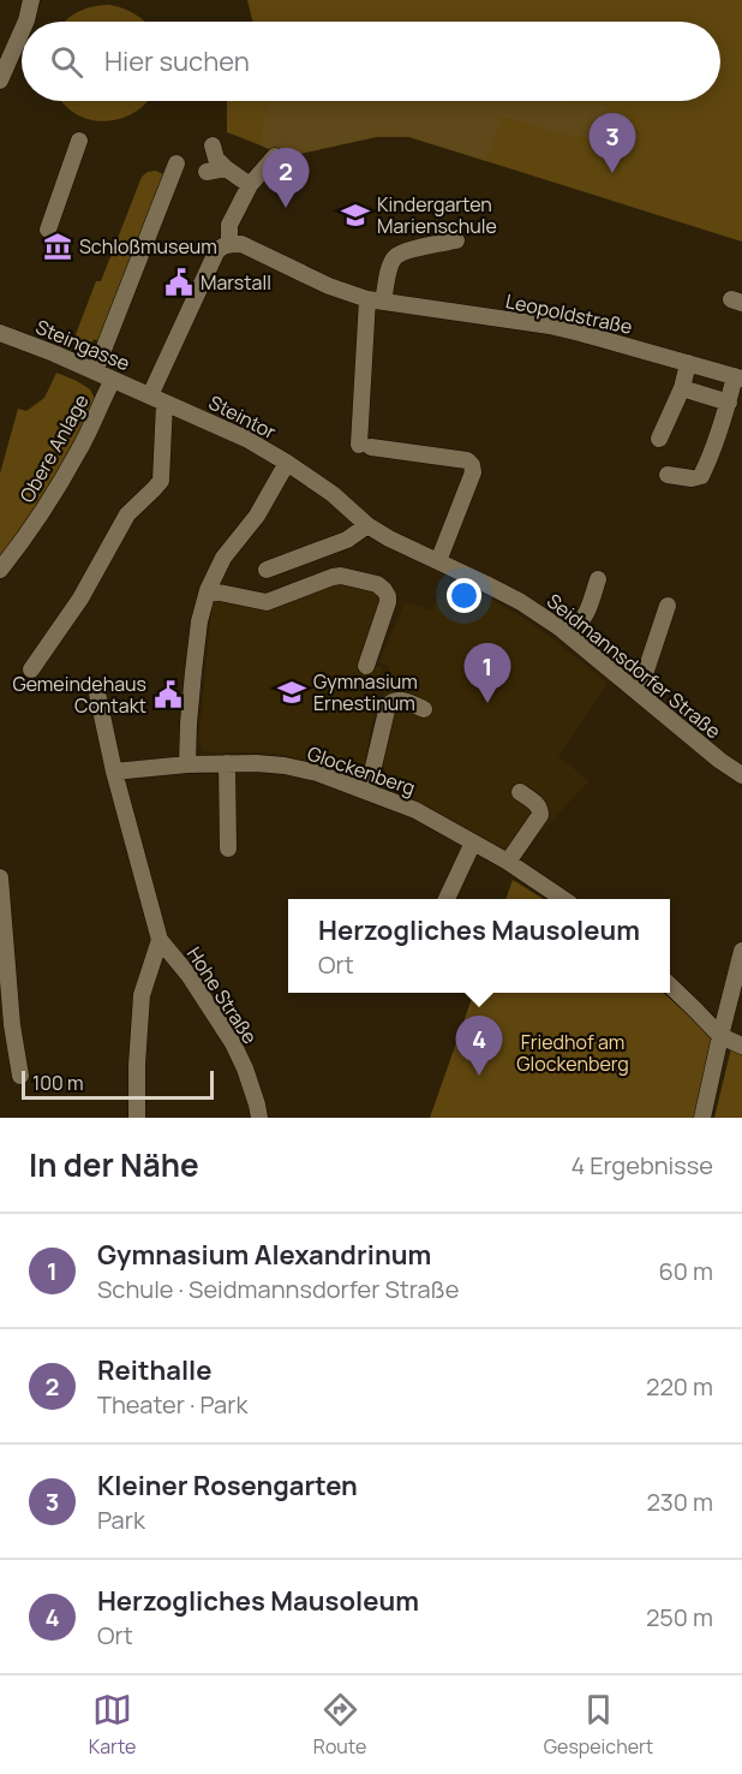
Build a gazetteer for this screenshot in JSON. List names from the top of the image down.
{
  "streets": {
    "street": [
      "Leopoldstraße",
      "Steingasse",
      "Steintor",
      "Obere Anlage",
      "Seidmannsdorfer Straße",
      "Glockenberg",
      "Hohe Straße"
    ]
  },
  "crossings": [
    ["Steingasse", "Steintor"],
    ["Steingasse", "Obere Anlage"],
    ["Steintor", "Seidmannsdorfer Straße"],
    ["Glockenberg", "Hohe Straße"]
  ],
  "parks": ["Friedhof am Glockenberg"],
  "places": {
    "school or university": ["Kindergarten Marienschule", "Gymnasium Ernestinum"],
    "museum": ["Schloßmuseum"],
    "public building": ["Marstall", "Gemeindehaus Contakt"]
  },
  "scale_bar": "100 m",
  "page": {
    "search": "Hier suchen",
    "pins": [
      "3",
      "2",
      "1",
      "4"
    ],
    "popup": ["Herzogliches Mausoleum", "Ort"],
    "scale": "100 m",
    "heading": ["In der Nähe", "4 Ergebnisse"],
    "list": [
      {
        "mark": "1",
        "name": "Gymnasium Alexandrinum",
        "note": "Schule · Seidmannsdorfer Straße",
        "value": "60 m"
      },
      {
        "mark": "2",
        "name": "Reithalle",
        "note": "Theater · Park",
        "value": "220 m"
      },
      {
        "mark": "3",
        "name": "Kleiner Rosengarten",
        "note": "Park",
        "value": "230 m"
      },
      {
        "mark": "4",
        "name": "Herzogliches Mausoleum",
        "note": "Ort",
        "value": "250 m"
      }
    ],
    "nav": ["Karte", "Route", "Gespeichert"]
  }
}
